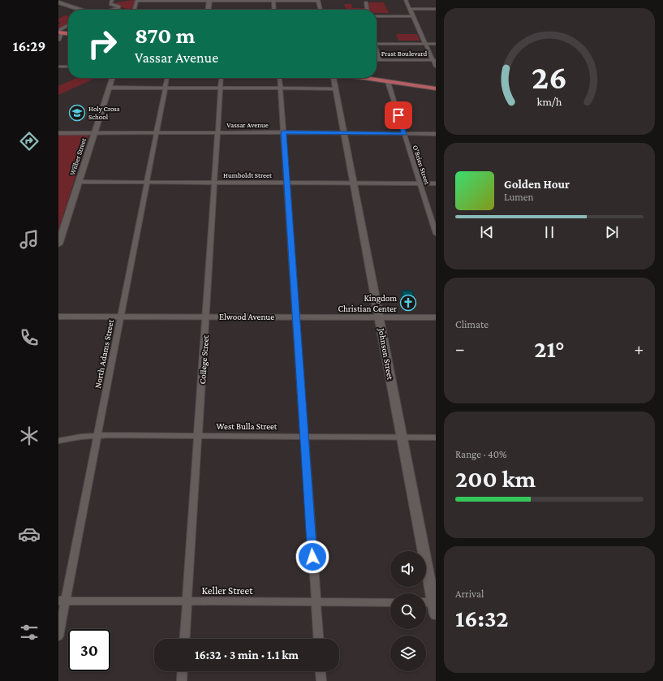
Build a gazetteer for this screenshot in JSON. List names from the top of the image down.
{
  "streets": {
    "street": [
      "Prast Boulevard",
      "Vassar Avenue",
      "Wilber Street",
      "O'Brien Street",
      "Humboldt Street",
      "Elwood Avenue",
      "North Adams Street",
      "Johnson Street",
      "College Street",
      "West Bulla Street",
      "Keller Street"
    ]
  },
  "crossings": [
    ["Vassar Avenue", "Wilber Street"],
    ["Vassar Avenue", "O'Brien Street"],
    ["Vassar Avenue", "North Adams Street"],
    ["Vassar Avenue", "Johnson Street"],
    ["Vassar Avenue", "College Street"],
    ["Wilber Street", "Humboldt Street"],
    ["O'Brien Street", "Humboldt Street"],
    ["Humboldt Street", "North Adams Street"],
    ["Humboldt Street", "Johnson Street"],
    ["Humboldt Street", "College Street"],
    ["Elwood Avenue", "North Adams Street"],
    ["Elwood Avenue", "Johnson Street"],
    ["Elwood Avenue", "College Street"],
    ["North Adams Street", "West Bulla Street"],
    ["North Adams Street", "Keller Street"],
    ["Johnson Street", "West Bulla Street"],
    ["College Street", "West Bulla Street"],
    ["College Street", "Keller Street"]
  ],
  "places": {
    "school or university": ["Holy Cross School"],
    "church": ["Kingdom Christian Center"]
  },
  "page": {
    "tabs": "16:29",
    "turn": ["870 m", "Vassar Avenue"],
    "song": ["Golden Hour", "Lumen"],
    "tile": [
      "Climate",
      ["Range · 40%", "200 km"],
      ["Arrival", "16:32"]
    ],
    "heat": ["−", "21°", "+"],
    "limit": "30",
    "trip": "16:32 · 3 min · 1.1 km",
    "gauge": ["26", "km/h"]
  }
}
